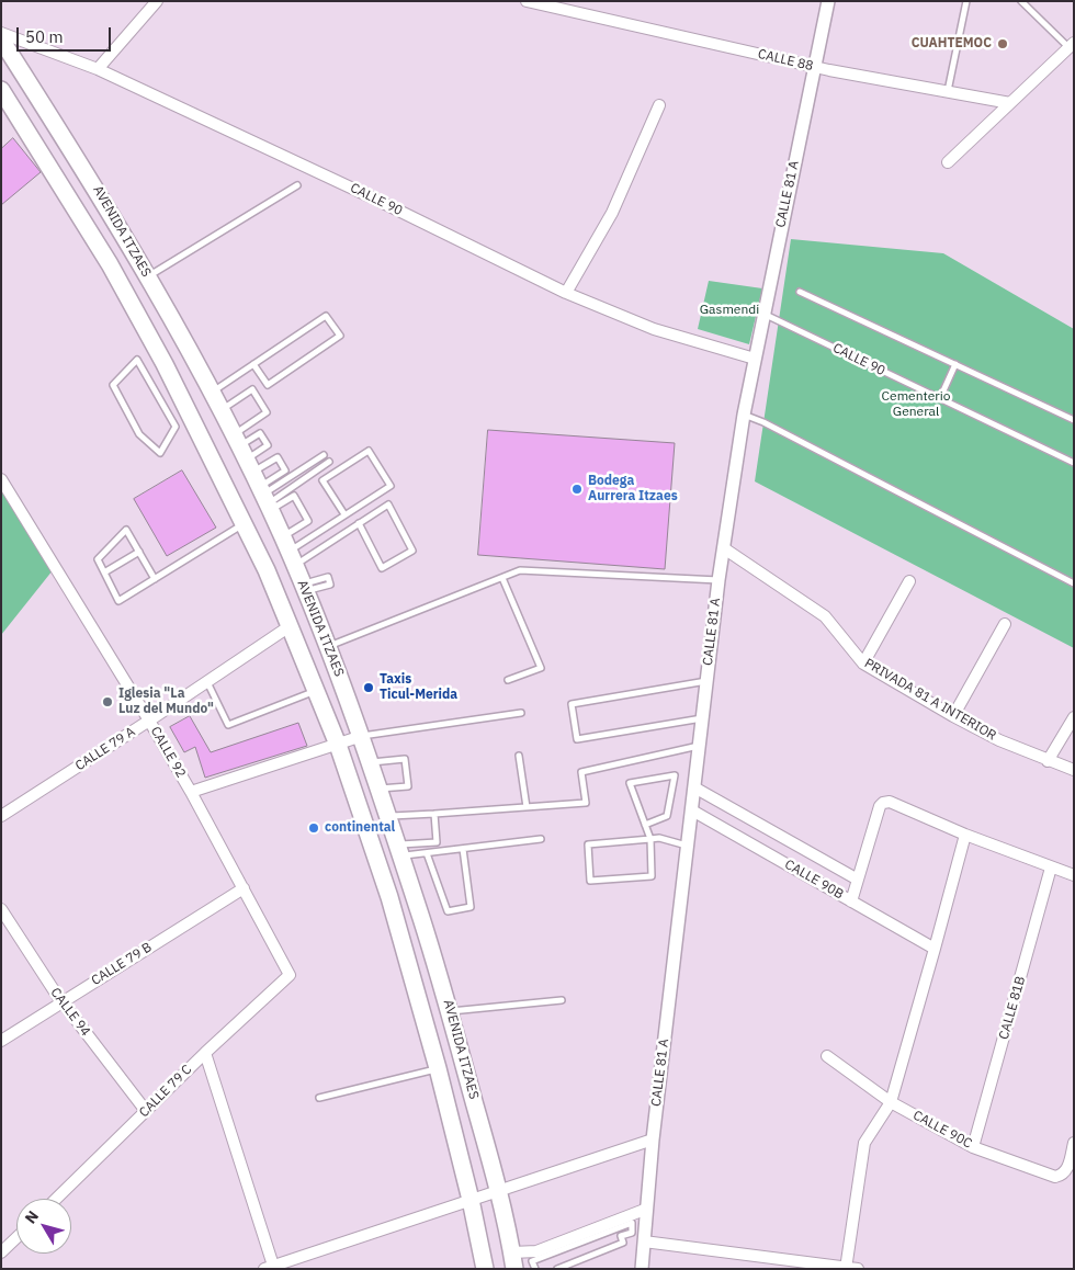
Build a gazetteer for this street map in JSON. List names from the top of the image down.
{
  "streets": {
    "main road": ["AVENIDA ITZAES"],
    "street": [
      "CALLE 88",
      "CALLE 81 A",
      "CALLE 90",
      "PRIVADA 81 A INTERIOR",
      "CALLE 79 A",
      "CALLE 92",
      "CALLE 90B",
      "CALLE 79 B",
      "CALLE 81B",
      "CALLE 94",
      "CALLE 79 C",
      "CALLE 90C"
    ]
  },
  "crossings": [
    ["CALLE 88", "CALLE 81 A"],
    ["CALLE 81 A", "CALLE 90"],
    ["CALLE 81 A", "PRIVADA 81 A INTERIOR"],
    ["CALLE 81 A", "CALLE 90B"],
    ["AVENIDA ITZAES", "CALLE 79 A"],
    ["CALLE 79 A", "CALLE 92"],
    ["CALLE 92", "CALLE 79 B"],
    ["CALLE 92", "CALLE 79 C"],
    ["CALLE 79 B", "CALLE 94"],
    ["CALLE 81B", "CALLE 90C"],
    ["CALLE 94", "CALLE 79 C"]
  ],
  "parks": ["Gasmendi", "Cementerio General"],
  "places": [
    "CUAHTEMOC",
    "Bodega Aurrera Itzaes",
    "Taxis Ticul-Merida",
    "Iglesia \"La Luz del Mundo\"",
    "continental"
  ],
  "scale_bar": "50 m",
  "north": "top left"
}
